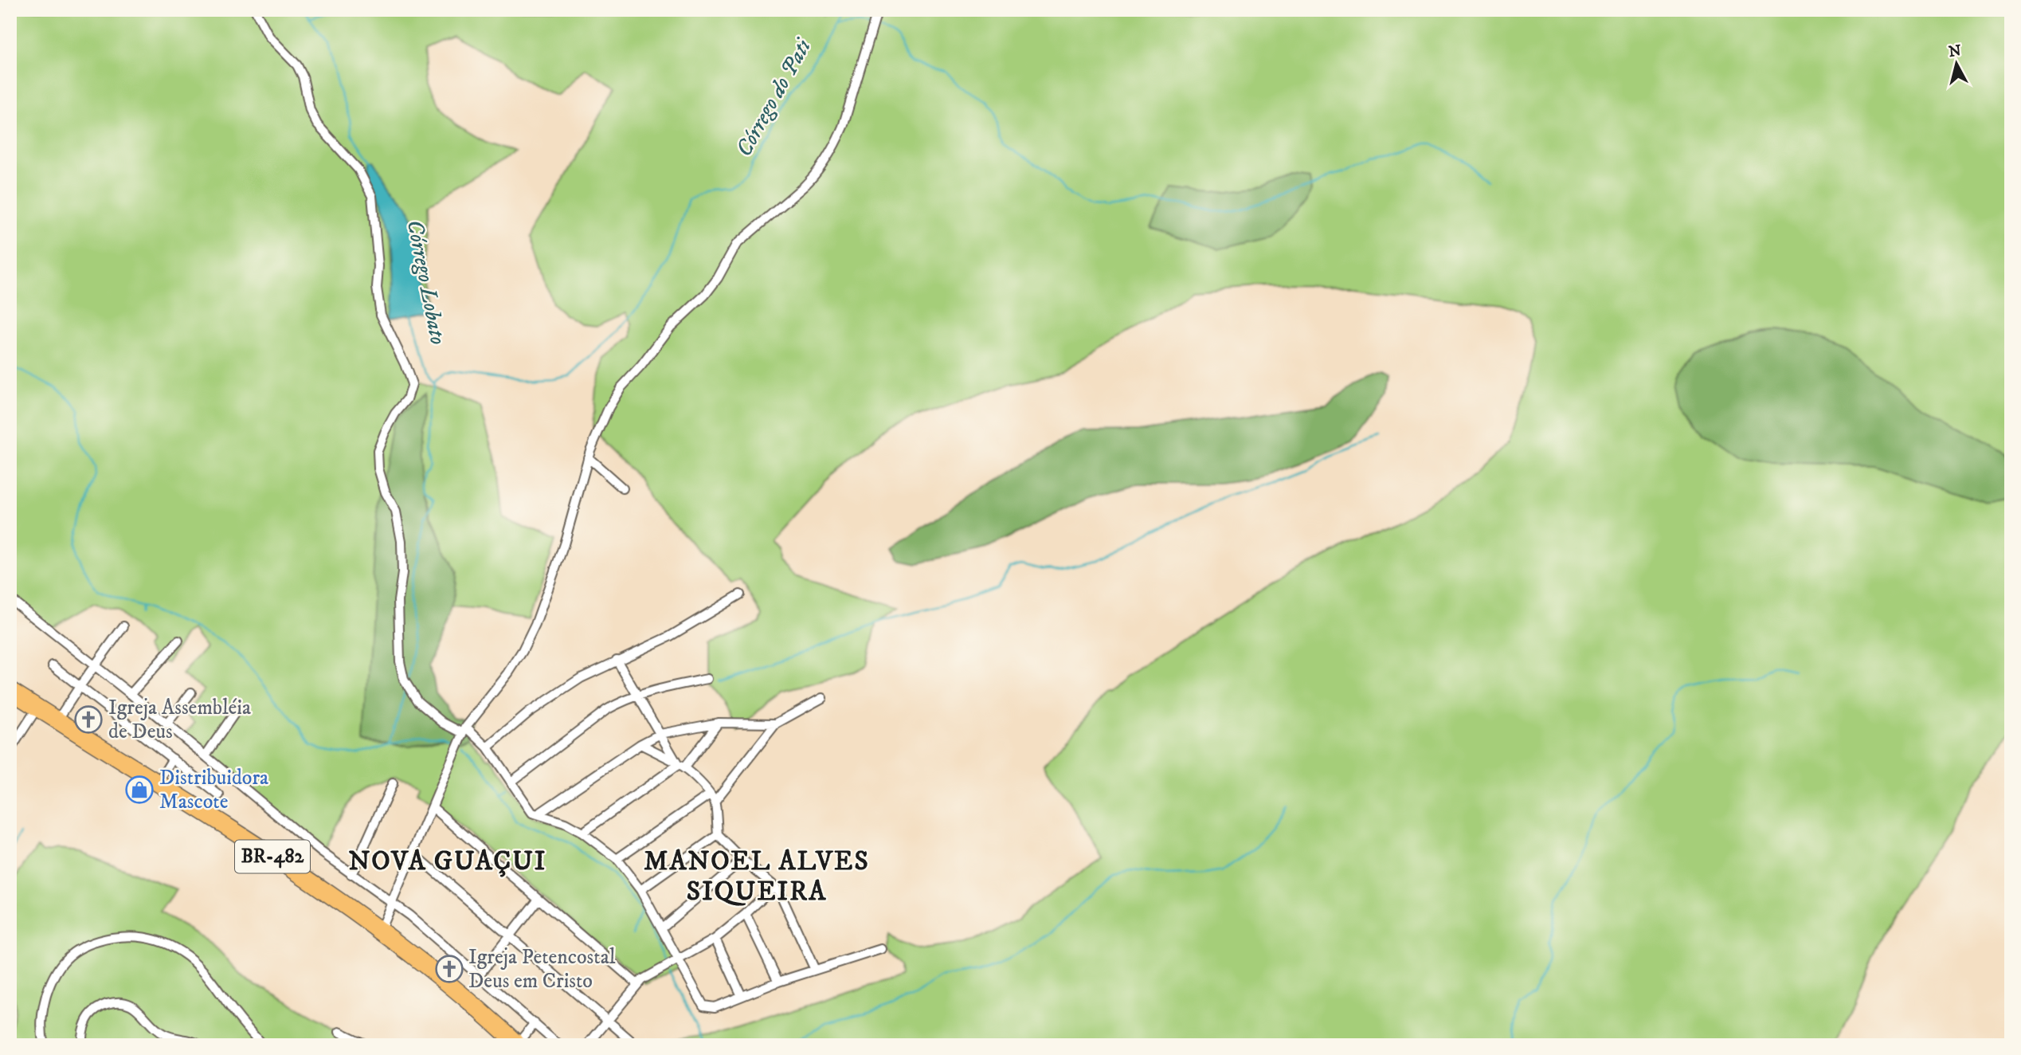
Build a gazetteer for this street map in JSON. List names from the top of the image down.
{
  "streets": {
    "highway": ["BR-482"]
  },
  "districts": ["NOVA GUAÇUI", "MANOEL ALVES SIQUEIRA"],
  "water": ["Córrego do Pati", "Córrego Lobato"],
  "places": {
    "church": ["Igreja Assembléia de Deus", "Igreja Petencostal Deus em Cristo"],
    "shop": ["Distribuidora Mascote"]
  },
  "north": "top"
}
